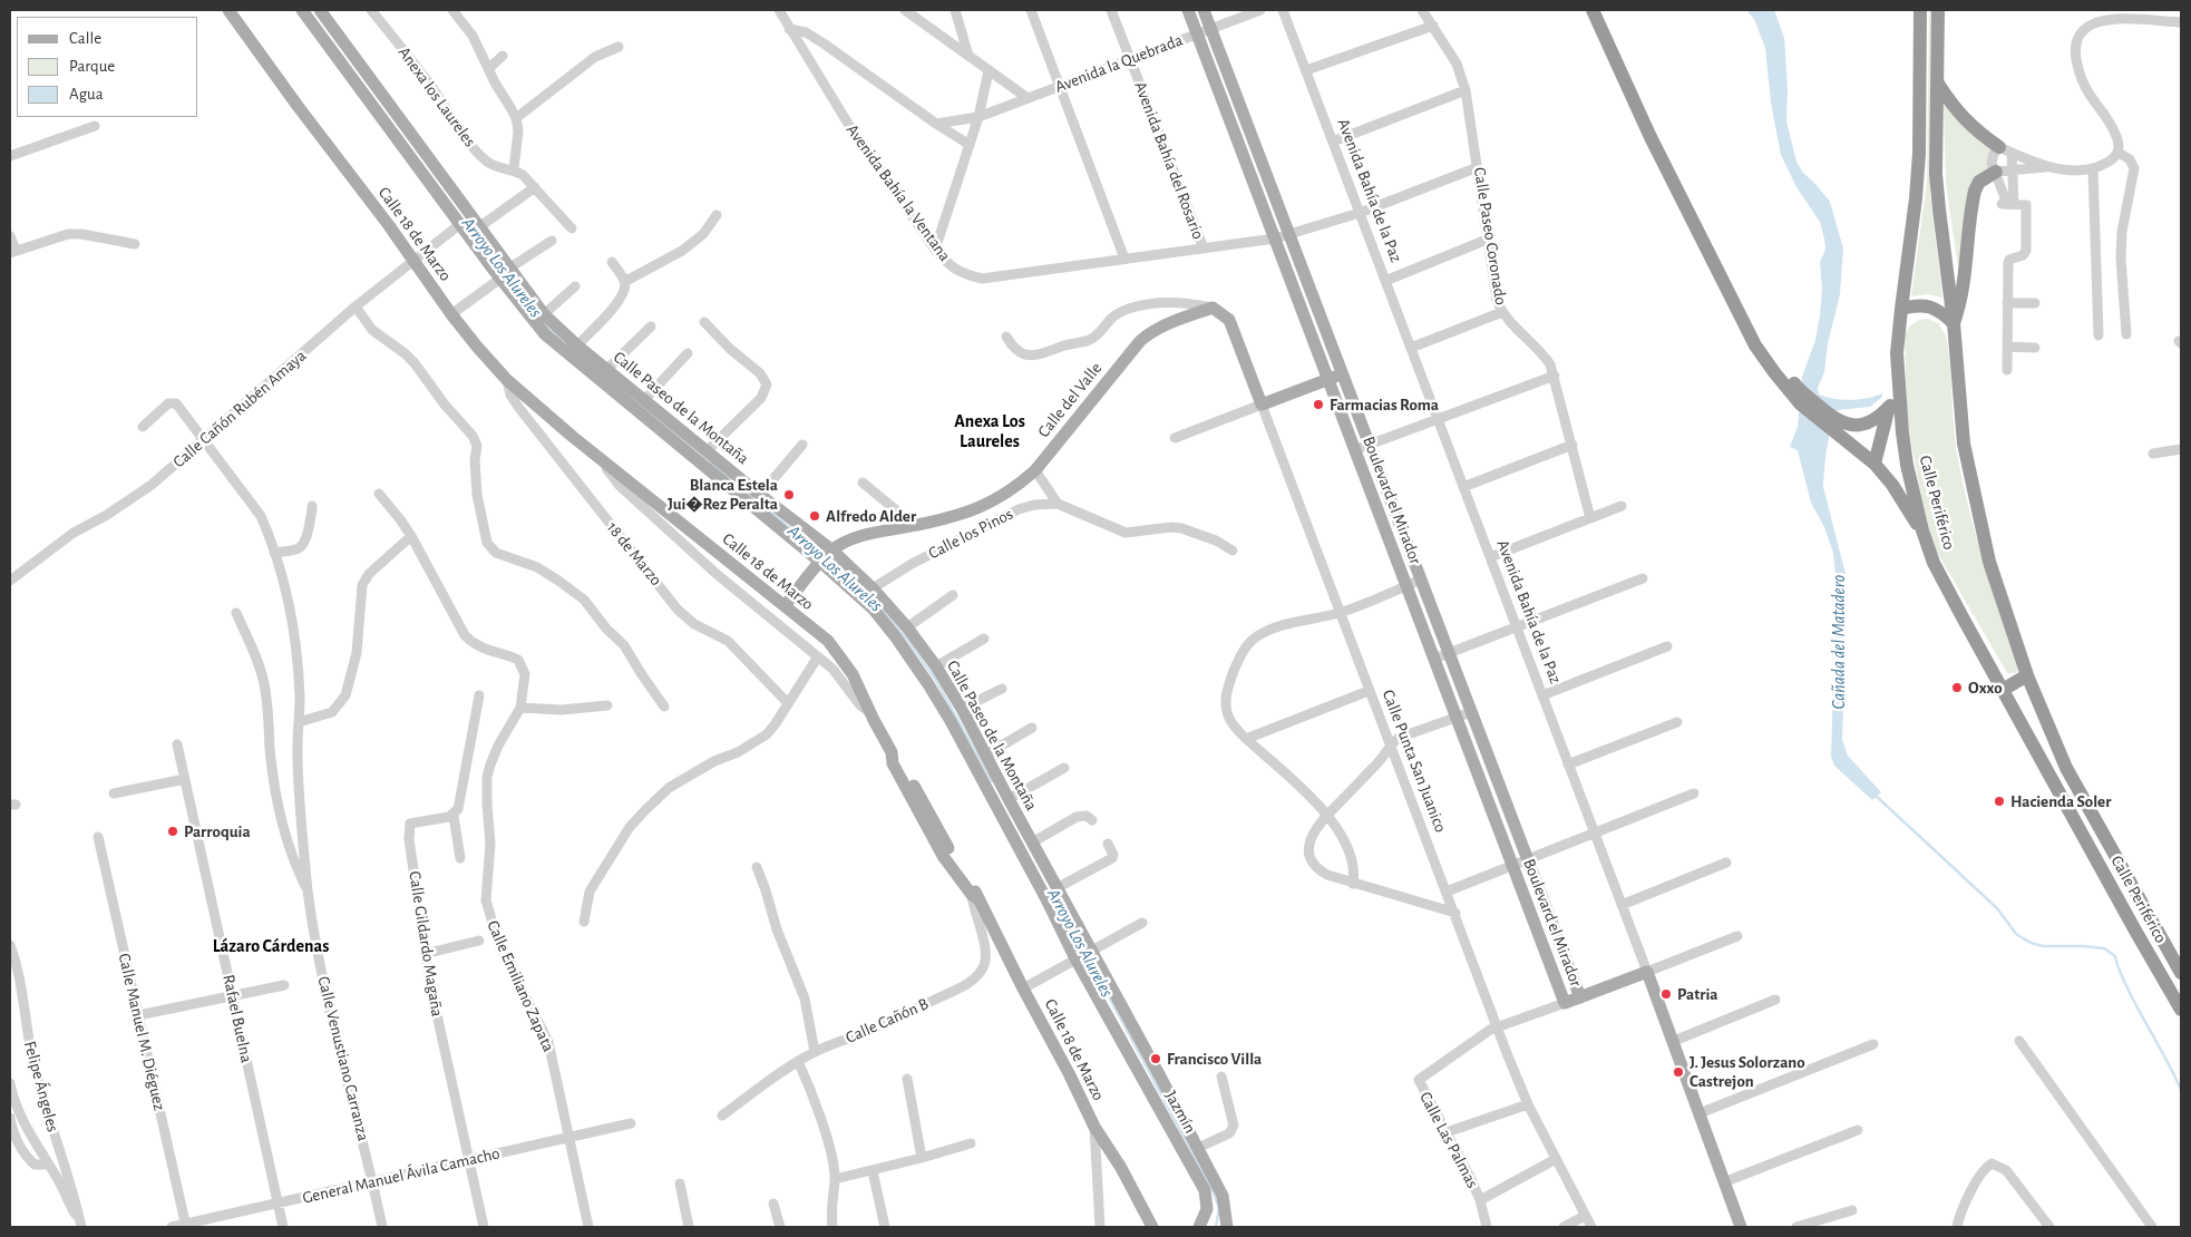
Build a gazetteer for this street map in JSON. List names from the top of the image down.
{
  "streets": {
    "highway": ["Calle Periférico"],
    "main road": [
      "Avenida Bahía de la Paz",
      "Calle 18 de Marzo",
      "Calle del Valle",
      "Calle Paseo de la Montaña",
      "Boulevard el Mirador",
      "Calle Punta San Juanico",
      "Jazmín"
    ],
    "street": [
      "Avenida la Quebrada",
      "Anexa los Laureles",
      "Avenida Bahía del Rosario",
      "Avenida Bahía la Ventana",
      "Calle Paseo Coronado",
      "Calle Cañón Rubén Amaya",
      "Calle los Pinos",
      "18 de Marzo",
      "Calle Gildardo Magaña",
      "Calle Emiliano Zapata",
      "Rafael Buelna",
      "Calle Cañón B",
      "Calle Manuel M. Diéguez",
      "Calle Venustiano Carranza",
      "Felipe Ángeles",
      "Calle Las Palmas",
      "General Manuel Ávila Camacho"
    ]
  },
  "crossings": [
    ["Avenida la Quebrada", "Avenida Bahía del Rosario"],
    ["Avenida la Quebrada", "Boulevard el Mirador"],
    ["Avenida Bahía del Rosario", "Avenida Bahía la Ventana"],
    ["Avenida Bahía de la Paz", "Avenida Bahía la Ventana"],
    ["Avenida Bahía la Ventana", "Calle Paseo Coronado"],
    ["Avenida Bahía la Ventana", "Boulevard el Mirador"],
    ["Calle 18 de Marzo", "Calle del Valle"],
    ["Calle 18 de Marzo", "Calle Cañón Rubén Amaya"],
    ["Calle 18 de Marzo", "18 de Marzo"],
    ["Calle 18 de Marzo", "Calle Cañón B"],
    ["Calle del Valle", "Calle Paseo de la Montaña"],
    ["Calle del Valle", "Calle Punta San Juanico"],
    ["Calle Paseo de la Montaña", "Calle Cañón Rubén Amaya"],
    ["Calle Paseo de la Montaña", "Calle los Pinos"],
    ["Calle Paseo de la Montaña", "Jazmín"],
    ["Calle Cañón Rubén Amaya", "Calle Venustiano Carranza"],
    ["Calle Punta San Juanico", "Calle Las Palmas"],
    ["Calle Gildardo Magaña", "General Manuel Ávila Camacho"],
    ["Calle Emiliano Zapata", "General Manuel Ávila Camacho"],
    ["Rafael Buelna", "General Manuel Ávila Camacho"],
    ["Calle Manuel M. Diéguez", "General Manuel Ávila Camacho"],
    ["Calle Venustiano Carranza", "General Manuel Ávila Camacho"]
  ],
  "districts": ["Anexa Los Laureles", "Lázaro Cárdenas"],
  "water": ["Arroyo Los Alureles", "Cañada del Matadero"],
  "places": [
    "Farmacias Roma",
    "Blanca Estela Jui�Rez Peralta",
    "Alfredo Alder",
    "Oxxo",
    "Hacienda Soler",
    "Parroquia",
    "Patria",
    "Francisco Villa",
    "J. Jesus Solorzano Castrejon"
  ],
  "legend": ["Calle", "Parque", "Agua"]
}
